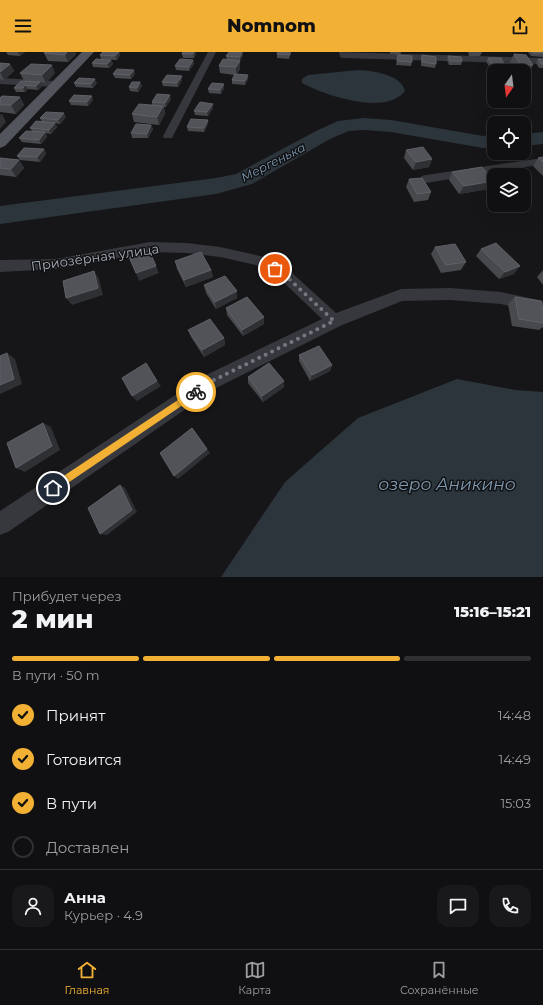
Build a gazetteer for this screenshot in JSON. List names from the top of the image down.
{
  "streets": {
    "street": ["Приозёрная улица"]
  },
  "water": ["Мергенька", "озеро Аникино"],
  "north": "bottom",
  "page": {
    "header": "Nomnom",
    "heading": ["2 мин", "Прибудет через", "15:16–15:21"],
    "panel": ["Анна", "Курьер · 4.9"],
    "bar": "В пути · 50 m",
    "list": [
      ["Принят", "14:48"],
      ["Готовится", "14:49"],
      ["В пути", "15:03"],
      "Доставлен"
    ],
    "tabs": ["Главная", "Карта", "Сохранённые"]
  }
}
